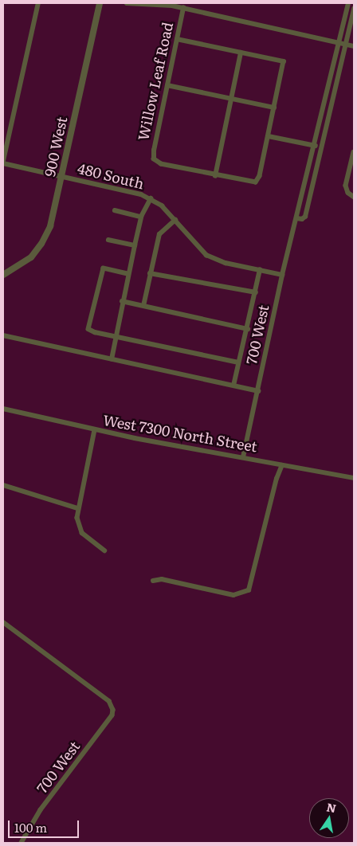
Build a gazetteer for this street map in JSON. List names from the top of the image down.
{
  "streets": {
    "street": [
      "Willow Leaf Road",
      "900 West",
      "480 South",
      "700 West",
      "West 7300 North Street"
    ]
  },
  "crossings": [
    ["900 West", "480 South"],
    ["480 South", "700 West"],
    ["700 West", "West 7300 North Street"]
  ],
  "scale_bar": "100 m",
  "north": "top"
}
